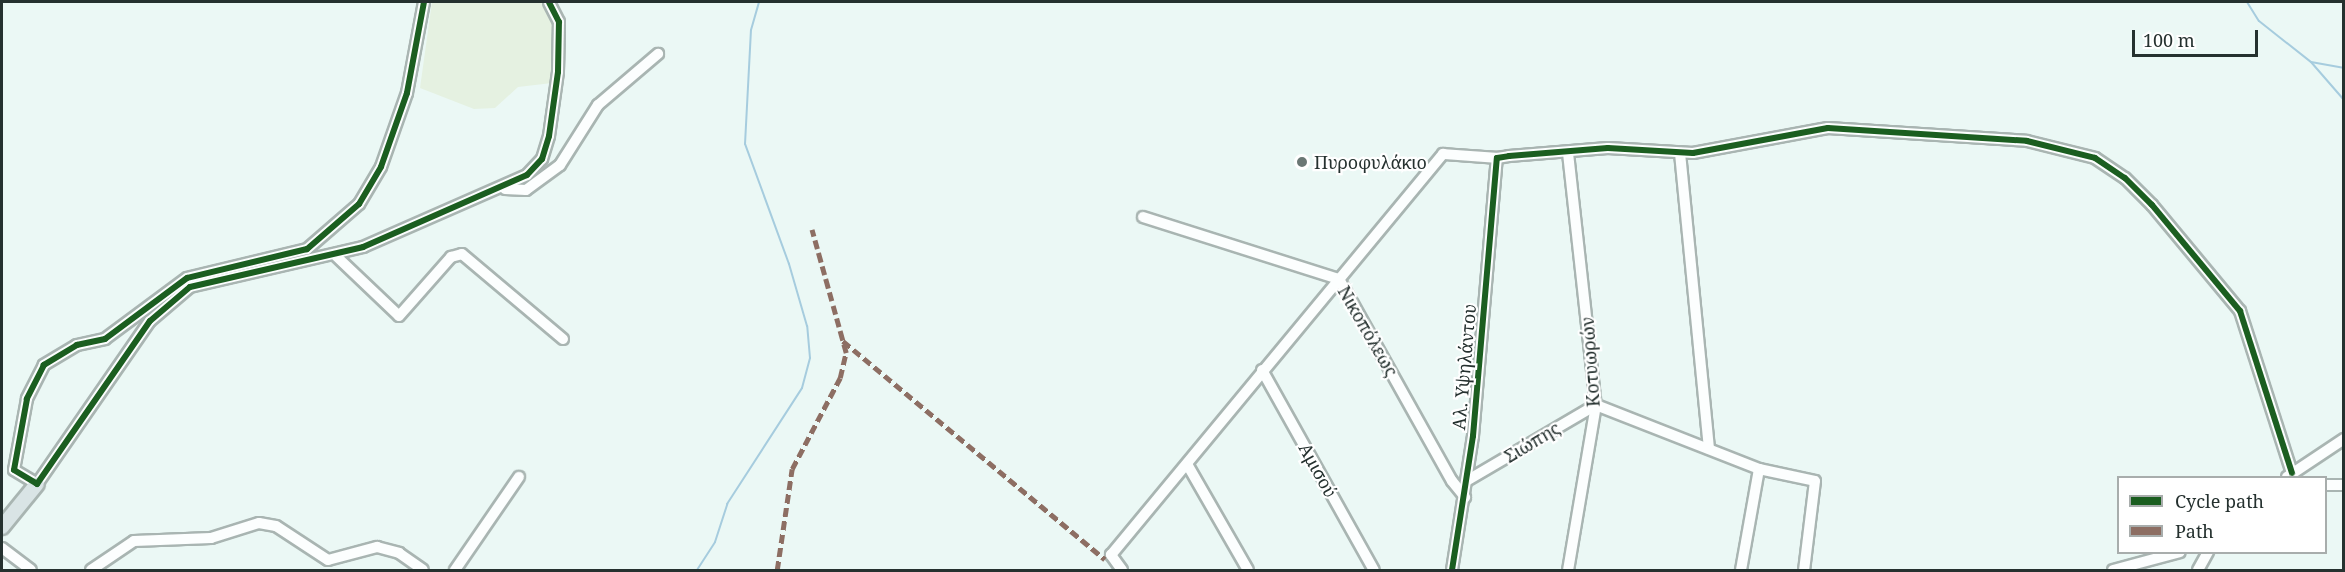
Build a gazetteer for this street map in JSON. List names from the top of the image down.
{
  "streets": {
    "street": [
      "Νικοπόλεως",
      "Κοτυωρών",
      "Αλ. Υψηλάντου",
      "Σιώπης",
      "Αμισού"
    ]
  },
  "crossings": [
    ["Νικοπόλεως", "Αλ. Υψηλάντου"],
    ["Κοτυωρών", "Σιώπης"],
    ["Αλ. Υψηλάντου", "Σιώπης"]
  ],
  "places": ["Πυροφυλάκιο"],
  "legend": ["Cycle path", "Path"],
  "scale_bar": "100 m"
}
